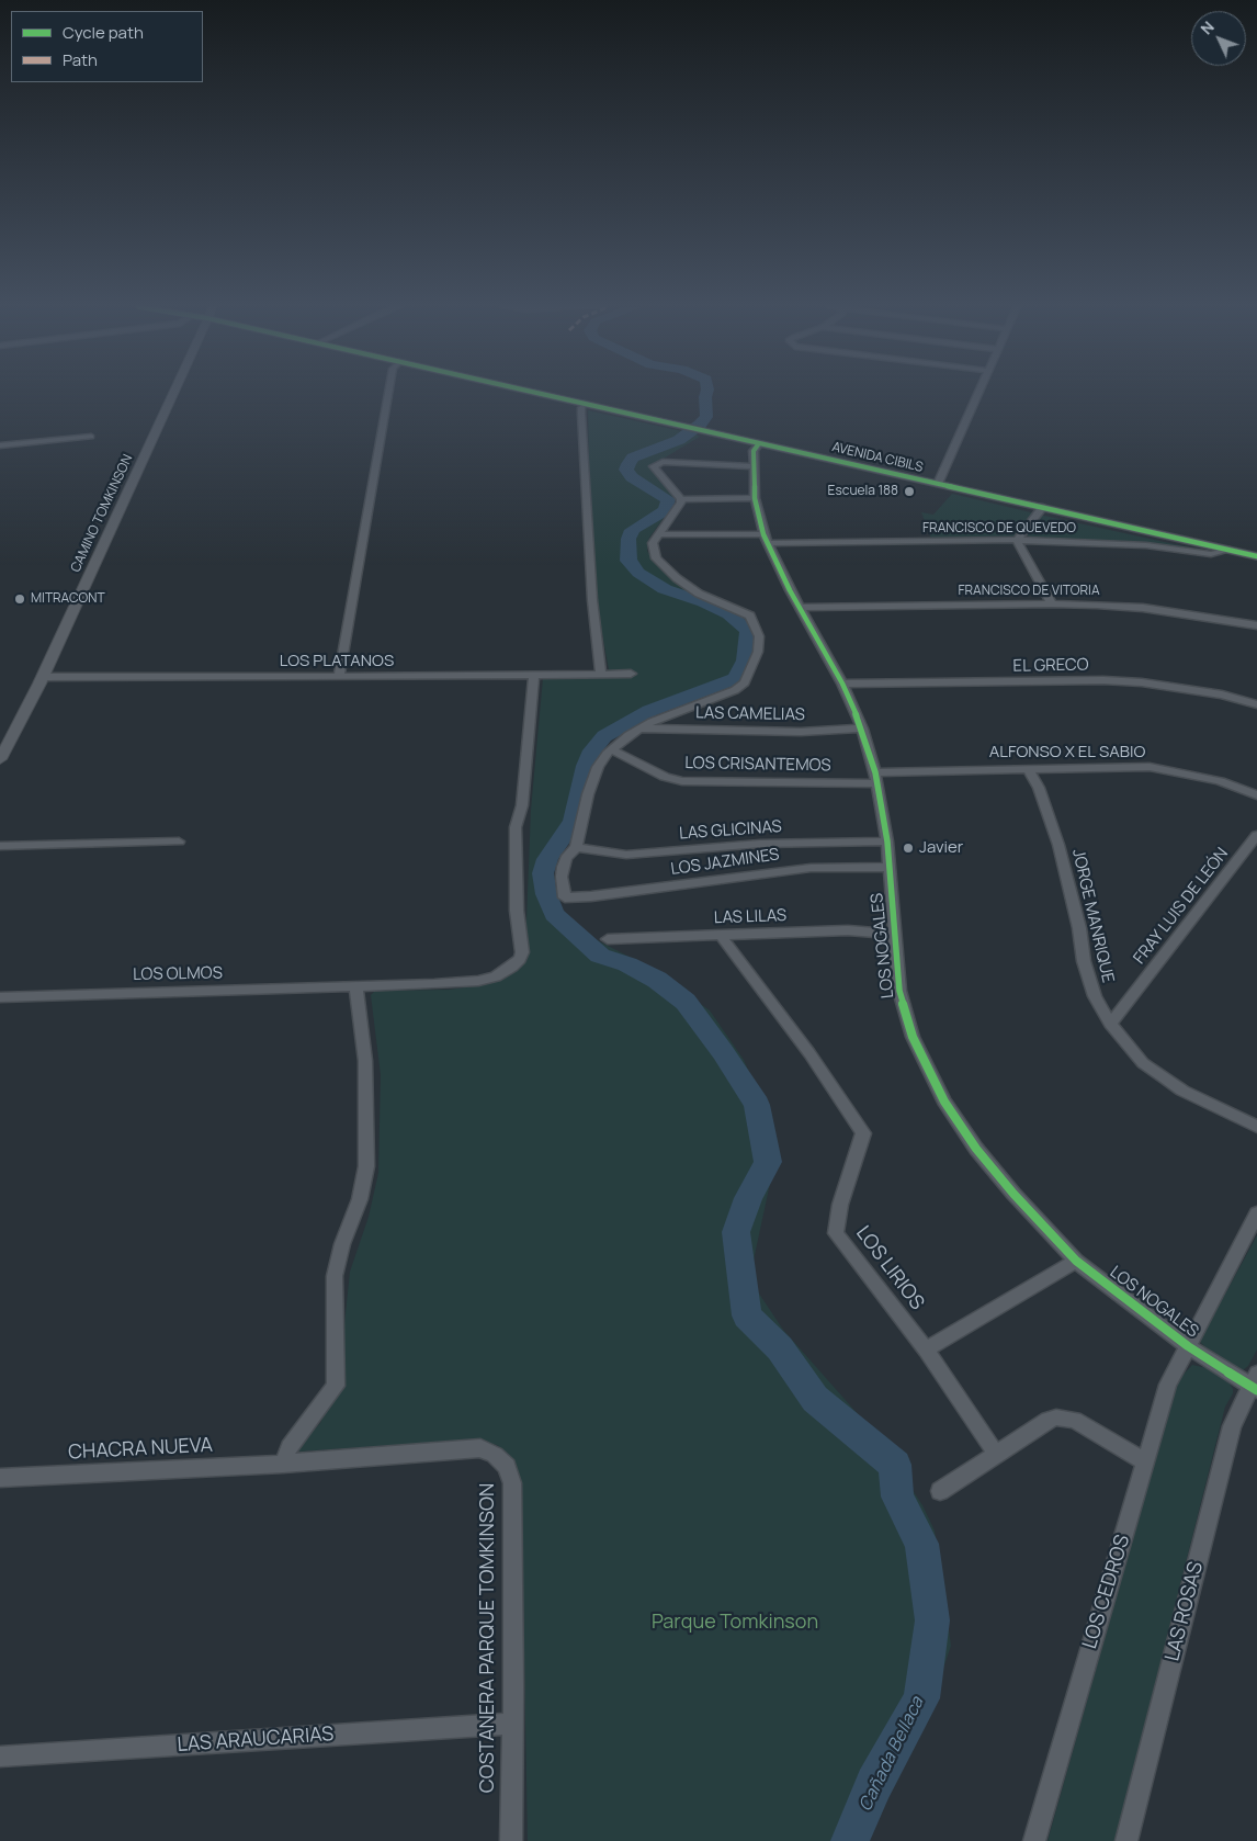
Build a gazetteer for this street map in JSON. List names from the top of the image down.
{
  "streets": {
    "street": [
      "AVENIDA CIBILS",
      "CAMINO TOMKINSON",
      "FRANCISCO DE QUEVEDO",
      "FRANCISCO DE VITORIA",
      "LOS PLATANOS",
      "EL GRECO",
      "LAS CAMELIAS",
      "ALFONSO X EL SABIO",
      "LOS CRISANTEMOS",
      "LAS GLICINAS",
      "LOS JAZMINES",
      "FRAY LUIS DE LEÓN",
      "JORGE MANRIQUE",
      "LAS LILAS",
      "LOS NOGALES",
      "LOS OLMOS",
      "LOS LIRIOS",
      "CHACRA NUEVA",
      "LOS CEDROS",
      "LAS ROSAS",
      "COSTANERA PARQUE TOMKINSON",
      "LAS ARAUCARIAS"
    ]
  },
  "crossings": [
    ["AVENIDA CIBILS", "FRANCISCO DE QUEVEDO"],
    ["AVENIDA CIBILS", "LOS NOGALES"],
    ["CAMINO TOMKINSON", "LOS PLATANOS"],
    ["FRANCISCO DE QUEVEDO", "LOS NOGALES"],
    ["FRANCISCO DE VITORIA", "LOS NOGALES"],
    ["EL GRECO", "LOS NOGALES"],
    ["LAS CAMELIAS", "LOS NOGALES"],
    ["ALFONSO X EL SABIO", "LOS CRISANTEMOS"],
    ["ALFONSO X EL SABIO", "JORGE MANRIQUE"],
    ["ALFONSO X EL SABIO", "LOS NOGALES"],
    ["LOS CRISANTEMOS", "LOS NOGALES"],
    ["LAS GLICINAS", "LOS JAZMINES"],
    ["LAS GLICINAS", "LOS NOGALES"],
    ["LOS JAZMINES", "LOS NOGALES"],
    ["FRAY LUIS DE LEÓN", "JORGE MANRIQUE"],
    ["LAS LILAS", "LOS NOGALES"],
    ["LAS LILAS", "LOS LIRIOS"],
    ["LOS NOGALES", "LOS CEDROS"],
    ["LOS NOGALES", "LAS ROSAS"],
    ["CHACRA NUEVA", "COSTANERA PARQUE TOMKINSON"],
    ["COSTANERA PARQUE TOMKINSON", "LAS ARAUCARIAS"]
  ],
  "water": ["Cañada Bellaca"],
  "parks": ["Parque Tomkinson"],
  "places": ["Escuela 188", "MITRACONT", "Javier"],
  "legend": ["Cycle path", "Path"],
  "north": "top left"
}
